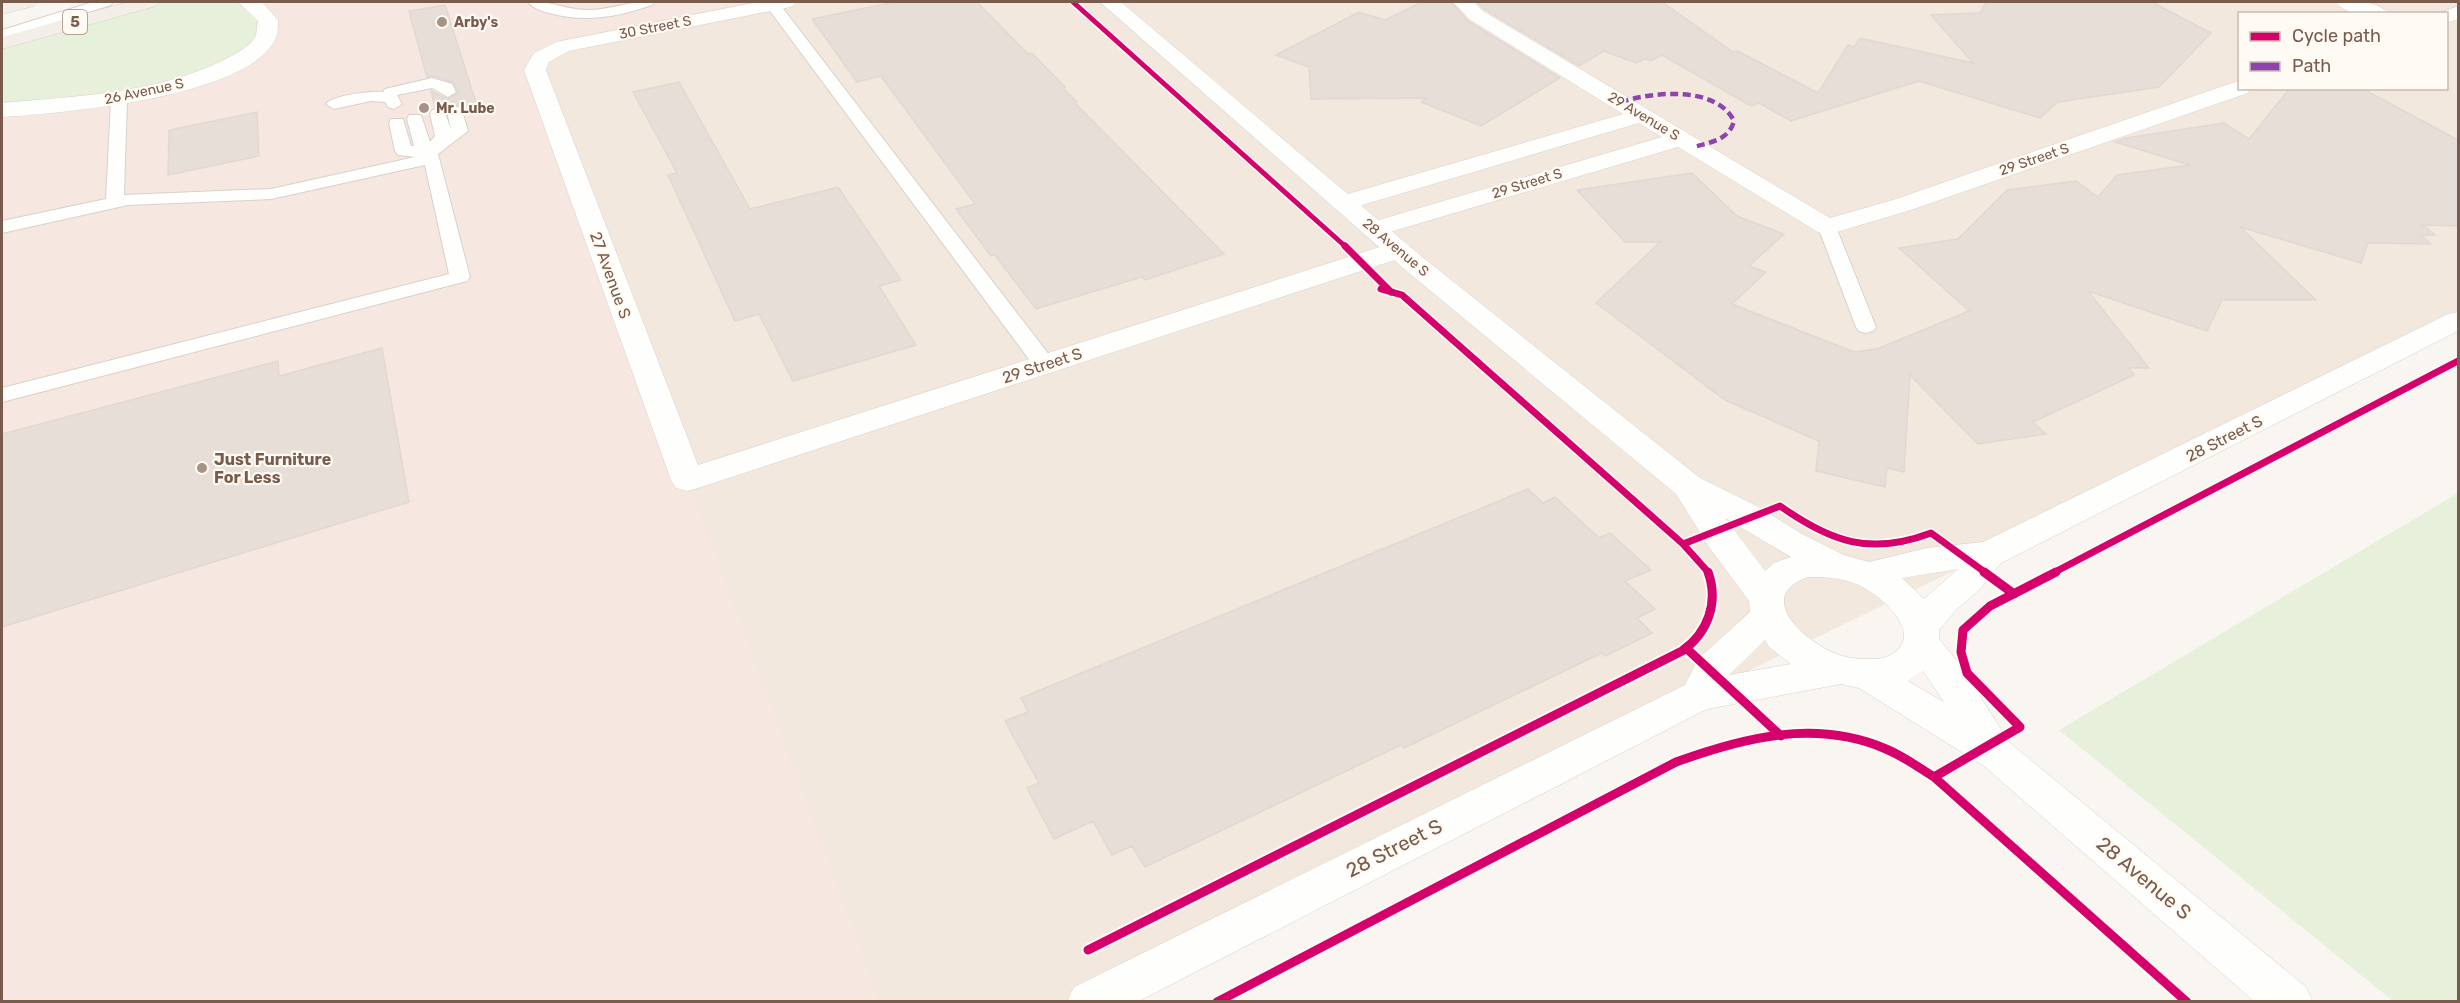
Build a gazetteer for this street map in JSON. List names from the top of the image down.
{
  "streets": {
    "main road": ["5"],
    "street": [
      "30 Street S",
      "26 Avenue S",
      "29 Avenue S",
      "29 Street S",
      "28 Avenue S",
      "27 Avenue S",
      "28 Street S"
    ]
  },
  "crossings": [
    ["30 Street S", "27 Avenue S"],
    ["29 Avenue S", "29 Street S"],
    ["29 Street S", "28 Avenue S"],
    ["29 Street S", "27 Avenue S"]
  ],
  "places": ["Arby's", "Mr. Lube", "Just Furniture For Less"],
  "legend": ["Cycle path", "Path"]
}
